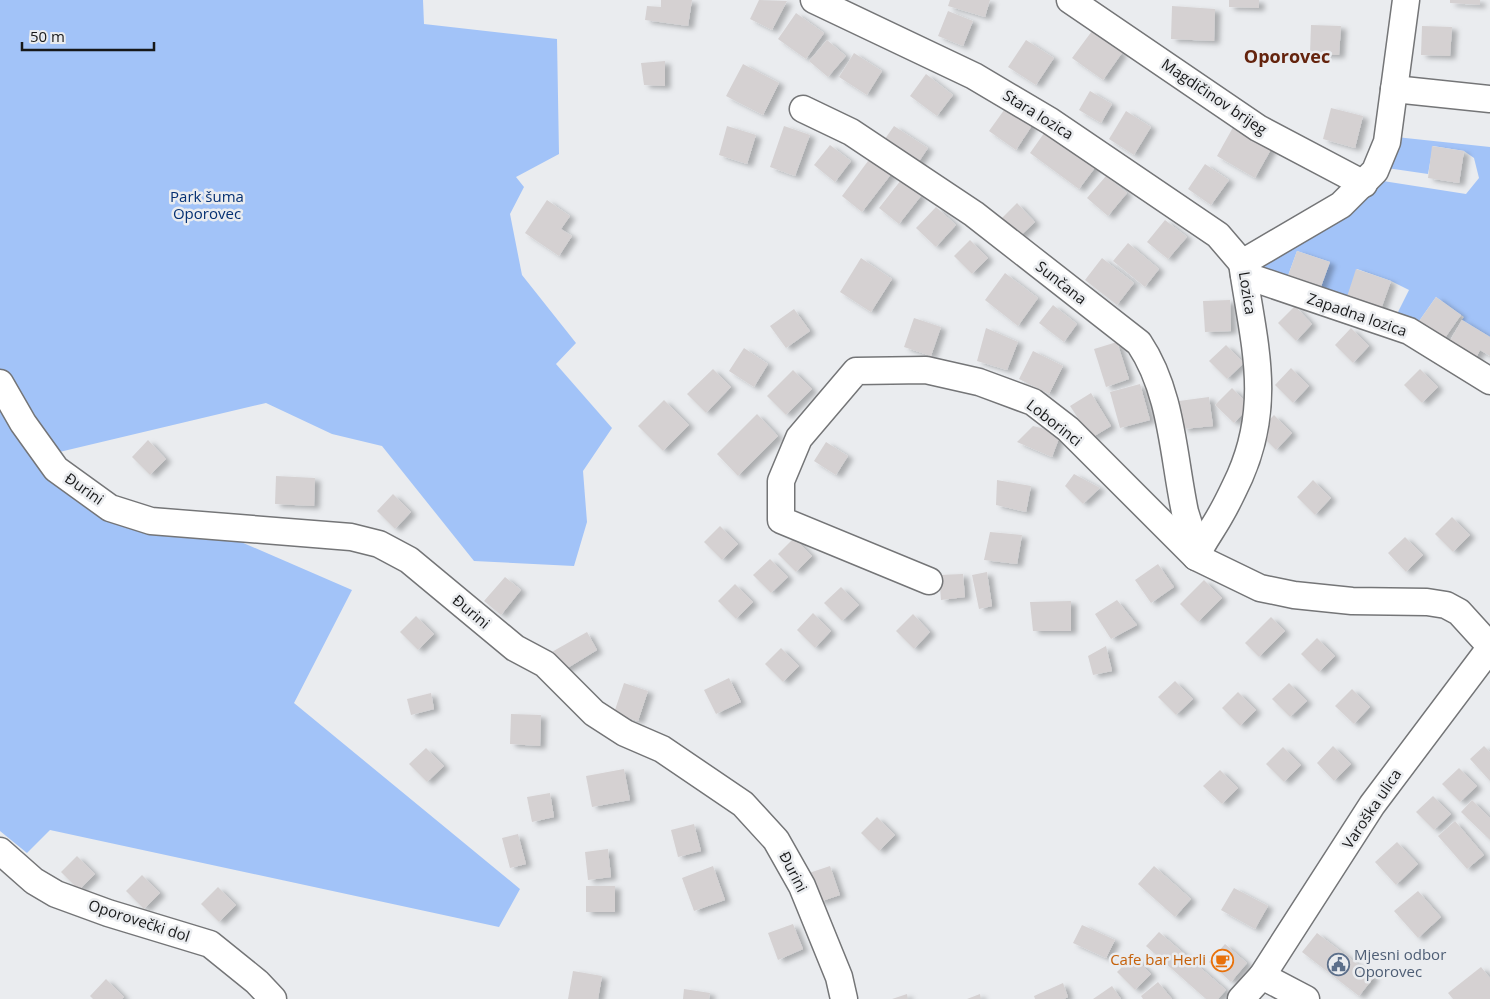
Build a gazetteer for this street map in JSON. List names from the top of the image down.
{
  "streets": {
    "street": [
      "Magdičinov brijeg",
      "Stara lozica",
      "Sunčana",
      "Lozica",
      "Zapadna lozica",
      "Loborinci",
      "Đurini",
      "Varoška ulica",
      "Oporovečki dol"
    ]
  },
  "crossings": [
    ["Magdičinov brijeg", "Lozica"],
    ["Stara lozica", "Lozica"],
    ["Stara lozica", "Zapadna lozica"],
    ["Sunčana", "Lozica"],
    ["Sunčana", "Loborinci"],
    ["Lozica", "Zapadna lozica"],
    ["Lozica", "Loborinci"],
    ["Loborinci", "Varoška ulica"]
  ],
  "districts": ["Oporovec"],
  "parks": ["Park šuma Oporovec"],
  "places": {
    "cafe": ["Cafe bar Herli"],
    "public building": ["Mjesni odbor Oporovec"]
  },
  "scale_bar": "50 m"
}
